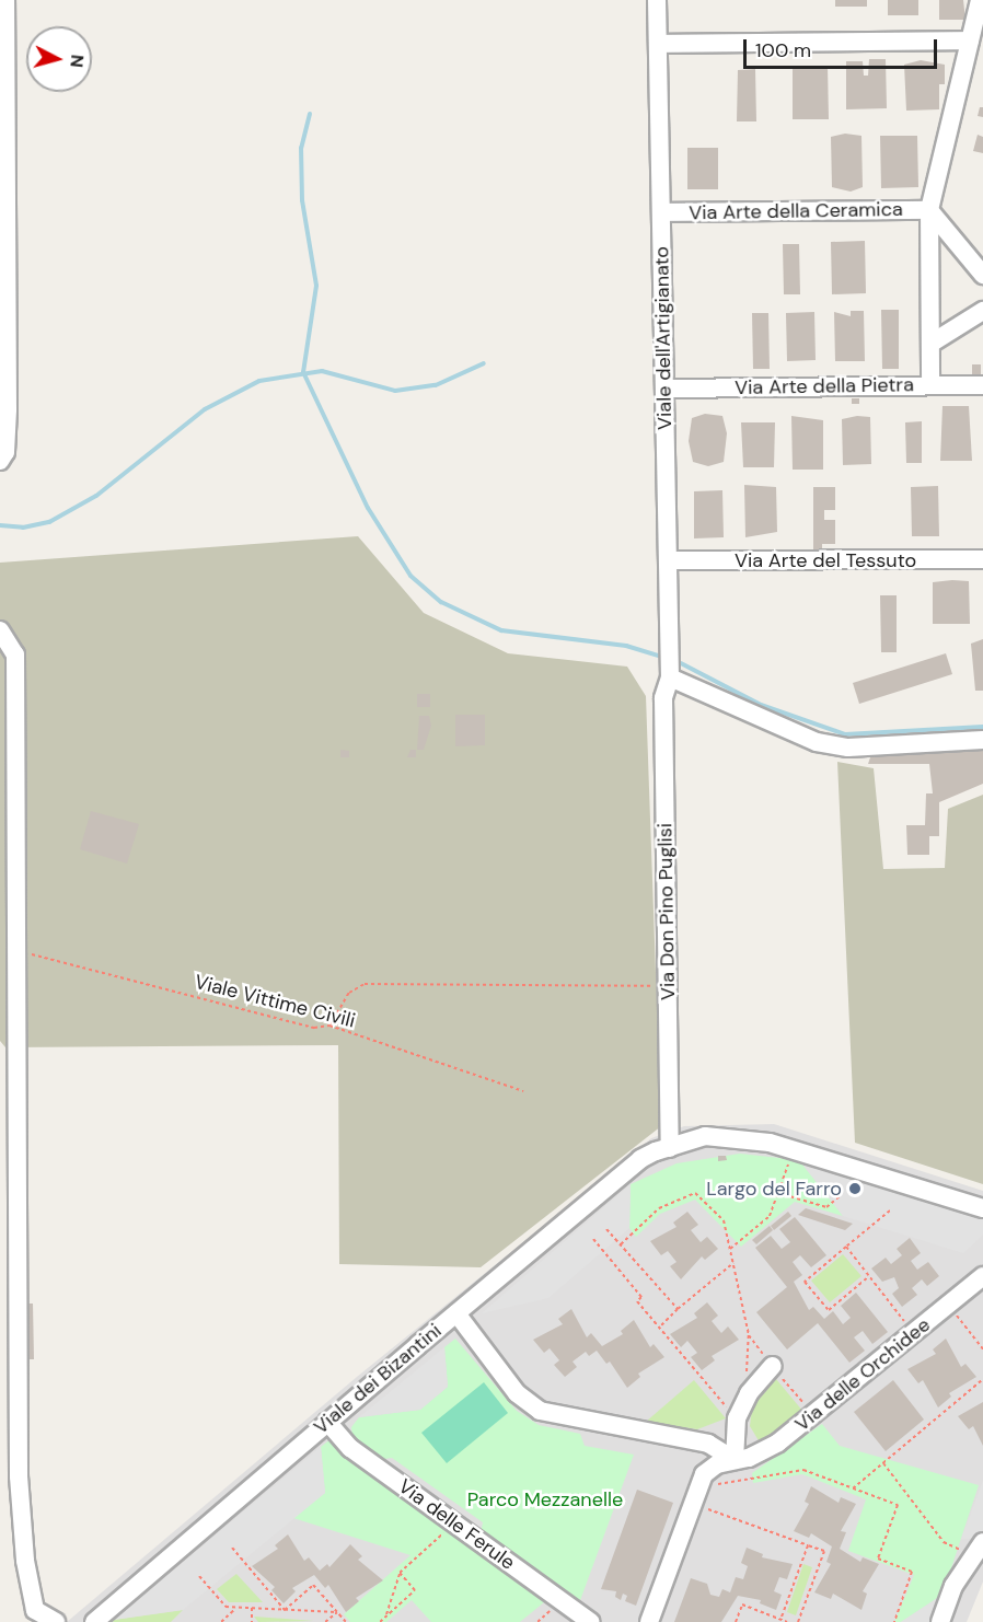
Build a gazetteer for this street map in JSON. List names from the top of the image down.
{
  "streets": {
    "street": [
      "Via Arte della Ceramica",
      "Viale dell'Artigianato",
      "Via Arte della Pietra",
      "Via Arte del Tessuto",
      "Via Don Pino Puglisi",
      "Via delle Orchidee",
      "Viale dei Bizantini",
      "Via delle Ferule"
    ],
    "path": ["Viale Vittime Civili"]
  },
  "crossings": [
    ["Via Arte della Ceramica", "Viale dell'Artigianato"],
    ["Viale dell'Artigianato", "Via Arte della Pietra"],
    ["Viale dell'Artigianato", "Via Arte del Tessuto"],
    ["Viale dell'Artigianato", "Via Don Pino Puglisi"],
    ["Via Don Pino Puglisi", "Viale dei Bizantini"],
    ["Viale dei Bizantini", "Via delle Ferule"]
  ],
  "parks": ["Parco Mezzanelle"],
  "places": ["Largo del Farro"],
  "scale_bar": "100 m",
  "north": "right"
}
